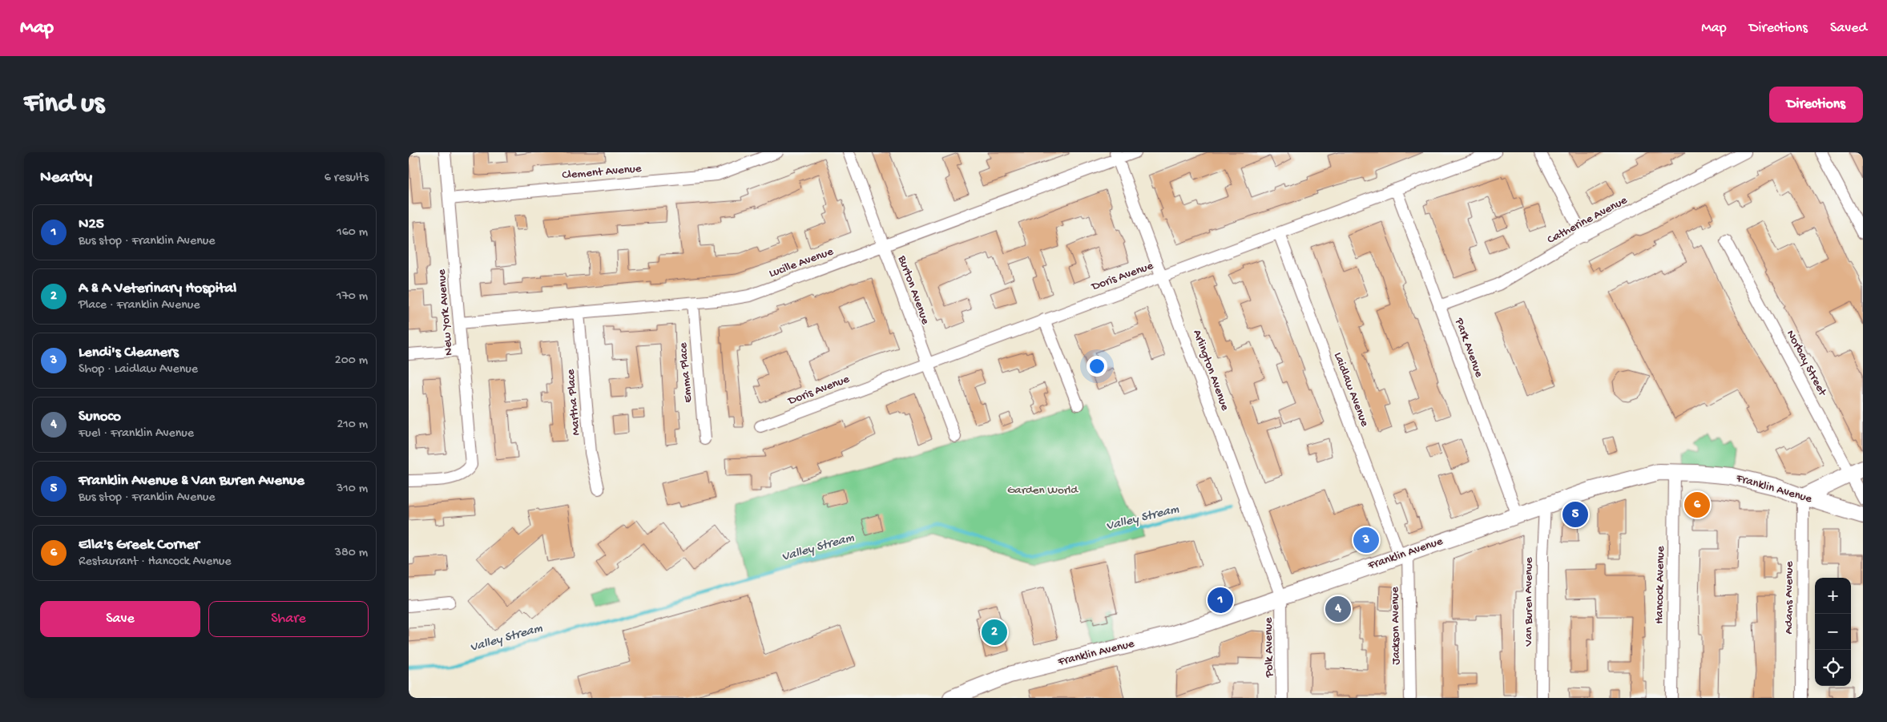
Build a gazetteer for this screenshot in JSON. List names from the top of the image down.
{
  "streets": {
    "main road": ["Franklin Avenue"],
    "street": [
      "Clement Avenue",
      "Catherine Avenue",
      "Lucille Avenue",
      "Doris Avenue",
      "Burton Avenue",
      "New York Avenue",
      "Park Avenue",
      "Norbay Street",
      "Arlington Avenue",
      "Emma Place",
      "Laidlaw Avenue",
      "Martha Place",
      "Hancock Avenue",
      "Adams Avenue",
      "Van Buren Avenue",
      "Jackson Avenue",
      "Polk Avenue"
    ]
  },
  "crossings": [
    ["Clement Avenue", "New York Avenue"],
    ["Catherine Avenue", "Park Avenue"],
    ["Lucille Avenue", "Burton Avenue"],
    ["Lucille Avenue", "New York Avenue"],
    ["Lucille Avenue", "Arlington Avenue"],
    ["Lucille Avenue", "Emma Place"],
    ["Lucille Avenue", "Martha Place"],
    ["Doris Avenue", "Burton Avenue"],
    ["Doris Avenue", "Park Avenue"],
    ["Doris Avenue", "Arlington Avenue"],
    ["Doris Avenue", "Laidlaw Avenue"],
    ["Park Avenue", "Franklin Avenue"],
    ["Arlington Avenue", "Franklin Avenue"],
    ["Arlington Avenue", "Polk Avenue"],
    ["Laidlaw Avenue", "Franklin Avenue"],
    ["Laidlaw Avenue", "Jackson Avenue"],
    ["Franklin Avenue", "Hancock Avenue"],
    ["Franklin Avenue", "Adams Avenue"],
    ["Franklin Avenue", "Van Buren Avenue"],
    ["Franklin Avenue", "Jackson Avenue"],
    ["Franklin Avenue", "Polk Avenue"]
  ],
  "water": ["Valley Stream"],
  "parks": ["Garden World"],
  "page": {
    "header": "Map",
    "nav": ["Map", "Directions", "Saved"],
    "buttons": [
      "Directions",
      ["Save", "Share"]
    ],
    "title": "Find us",
    "heading": ["Nearby", "6 results"],
    "list": [
      {
        "mark": "1",
        "name": "N25",
        "note": "Bus stop · Franklin Avenue",
        "value": "160 m"
      },
      {
        "mark": "2",
        "name": "A & A Veterinary Hospital",
        "note": "Place · Franklin Avenue",
        "value": "170 m"
      },
      {
        "mark": "3",
        "name": "Lendi's Cleaners",
        "note": "Shop · Laidlaw Avenue",
        "value": "200 m"
      },
      {
        "mark": "4",
        "name": "Sunoco",
        "note": "Fuel · Franklin Avenue",
        "value": "210 m"
      },
      {
        "mark": "5",
        "name": "Franklin Avenue & Van Buren Avenue",
        "note": "Bus stop · Franklin Avenue",
        "value": "310 m"
      },
      {
        "mark": "6",
        "name": "Ella's Greek Corner",
        "note": "Restaurant · Hancock Avenue",
        "value": "380 m"
      }
    ],
    "pins": [
      "6",
      "5",
      "3",
      "1",
      "4",
      "2"
    ],
    "map_buttons": ["+", "−"]
  }
}
